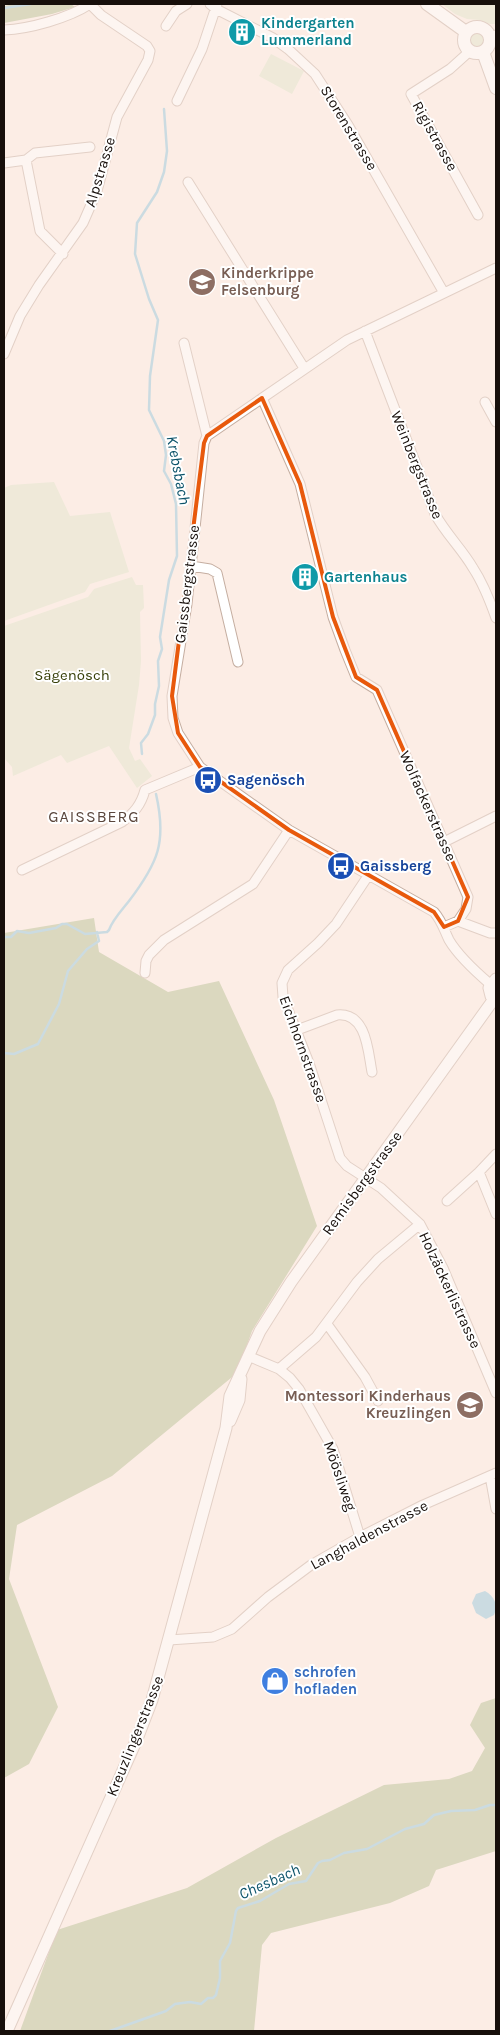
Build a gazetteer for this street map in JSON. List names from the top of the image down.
{
  "streets": {
    "street": [
      "Storenstrasse",
      "Rigistrasse",
      "Alpstrasse",
      "Weinbergstrasse",
      "Gaissbergstrasse",
      "Wolfackerstrasse",
      "Eichhornstrasse",
      "Remisbergstrasse",
      "Holzäckerlistrasse",
      "Möösliweg",
      "Langhaldenstrasse",
      "Kreuzlingerstrasse"
    ]
  },
  "crossings": [
    ["Gaissbergstrasse", "Eichhornstrasse"],
    ["Eichhornstrasse", "Remisbergstrasse"],
    ["Eichhornstrasse", "Holzäckerlistrasse"],
    ["Remisbergstrasse", "Holzäckerlistrasse"],
    ["Remisbergstrasse", "Möösliweg"],
    ["Remisbergstrasse", "Kreuzlingerstrasse"],
    ["Möösliweg", "Langhaldenstrasse"],
    ["Langhaldenstrasse", "Kreuzlingerstrasse"]
  ],
  "districts": ["GAISSBERG"],
  "water": ["Krebsbach", "Chesbach"],
  "parks": ["Sägenösch"],
  "places": {
    "building": ["Kindergarten Lummerland", "Gartenhaus"],
    "school or university": ["Kinderkrippe Felsenburg", "Montessori Kinderhaus Kreuzlingen"],
    "bus stop": ["Sagenösch", "Gaissberg"],
    "shop": ["schrofen hofladen"]
  }
}
